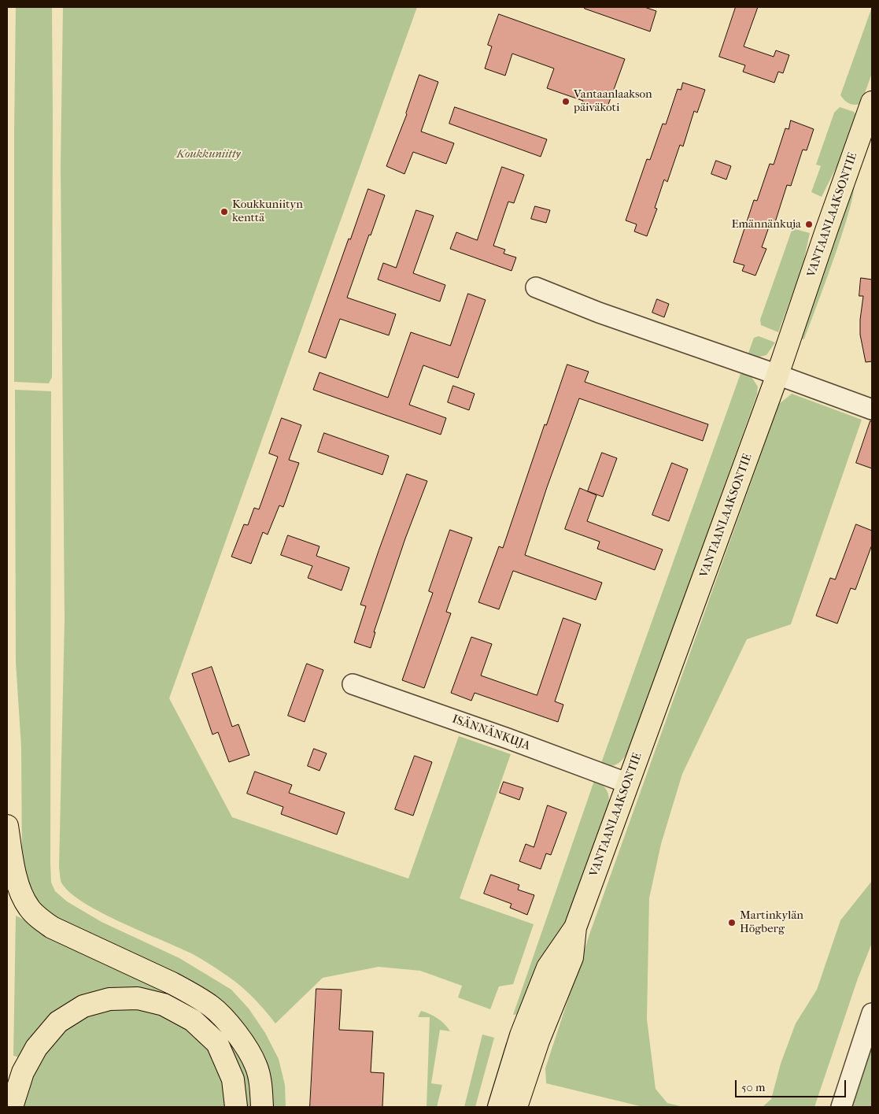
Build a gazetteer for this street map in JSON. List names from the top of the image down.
{
  "streets": {
    "main road": ["VANTAANLAAKSONTIE"],
    "street": ["ISÄNNÄNKUJA"]
  },
  "crossings": [
    ["VANTAANLAAKSONTIE", "ISÄNNÄNKUJA"]
  ],
  "parks": ["Koukkuniitty"],
  "places": [
    "Vantaanlaakson päiväkoti",
    "Koukkuniityn kenttä",
    "Emännänkuja",
    "Martinkylän Högberg"
  ],
  "scale_bar": "50 m"
}
